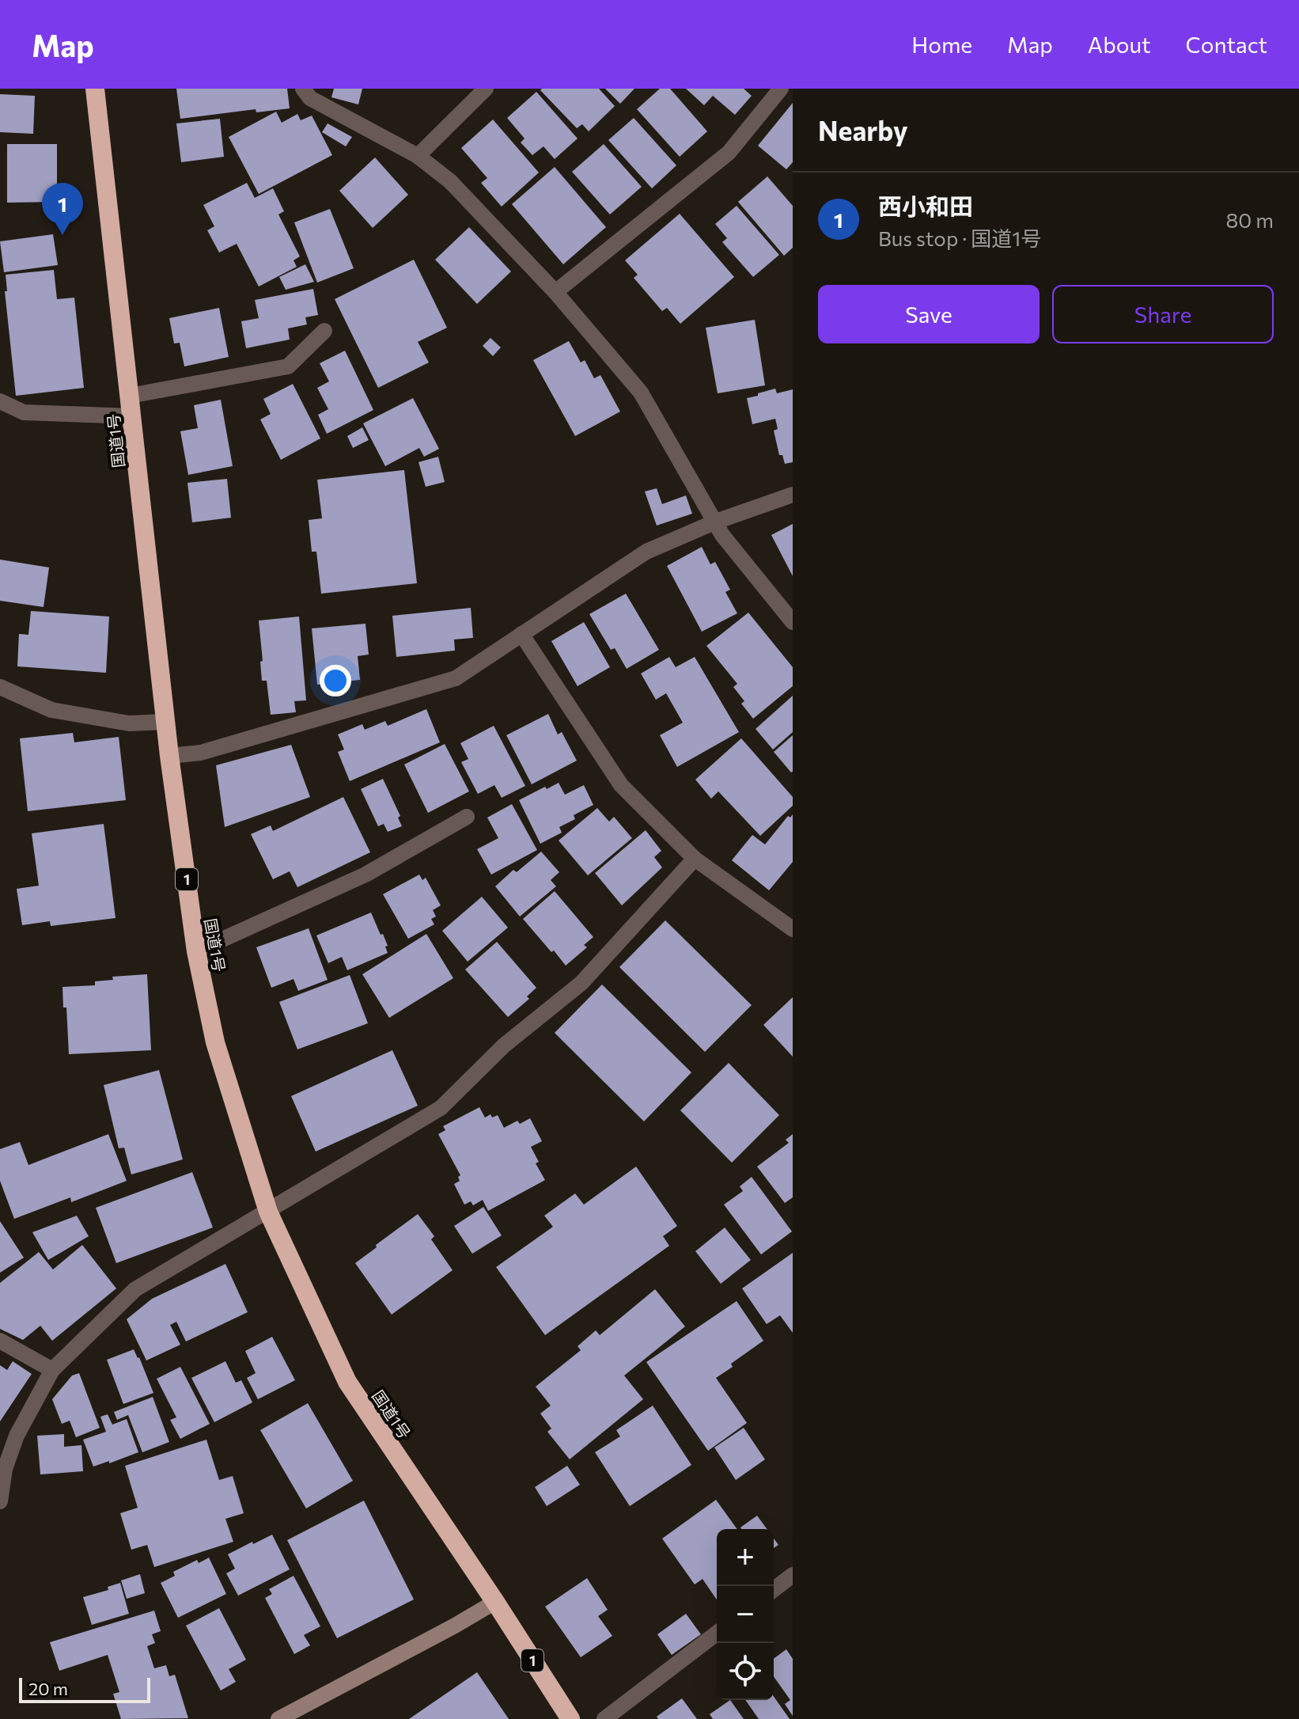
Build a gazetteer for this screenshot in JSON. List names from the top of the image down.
{
  "streets": {
    "highway": ["国道1号", "1"]
  },
  "scale_bar": "20 m",
  "page": {
    "header": "Map",
    "nav": [
      "Home",
      "Map",
      "About",
      "Contact"
    ],
    "heading": "Nearby",
    "list": [
      {
        "mark": "1",
        "name": "西小和田",
        "note": "Bus stop · 国道1号",
        "value": "80 m"
      }
    ],
    "pins": "1",
    "buttons": ["Save", "Share"],
    "map_buttons": ["+", "−"],
    "scale": "20 m"
  }
}
